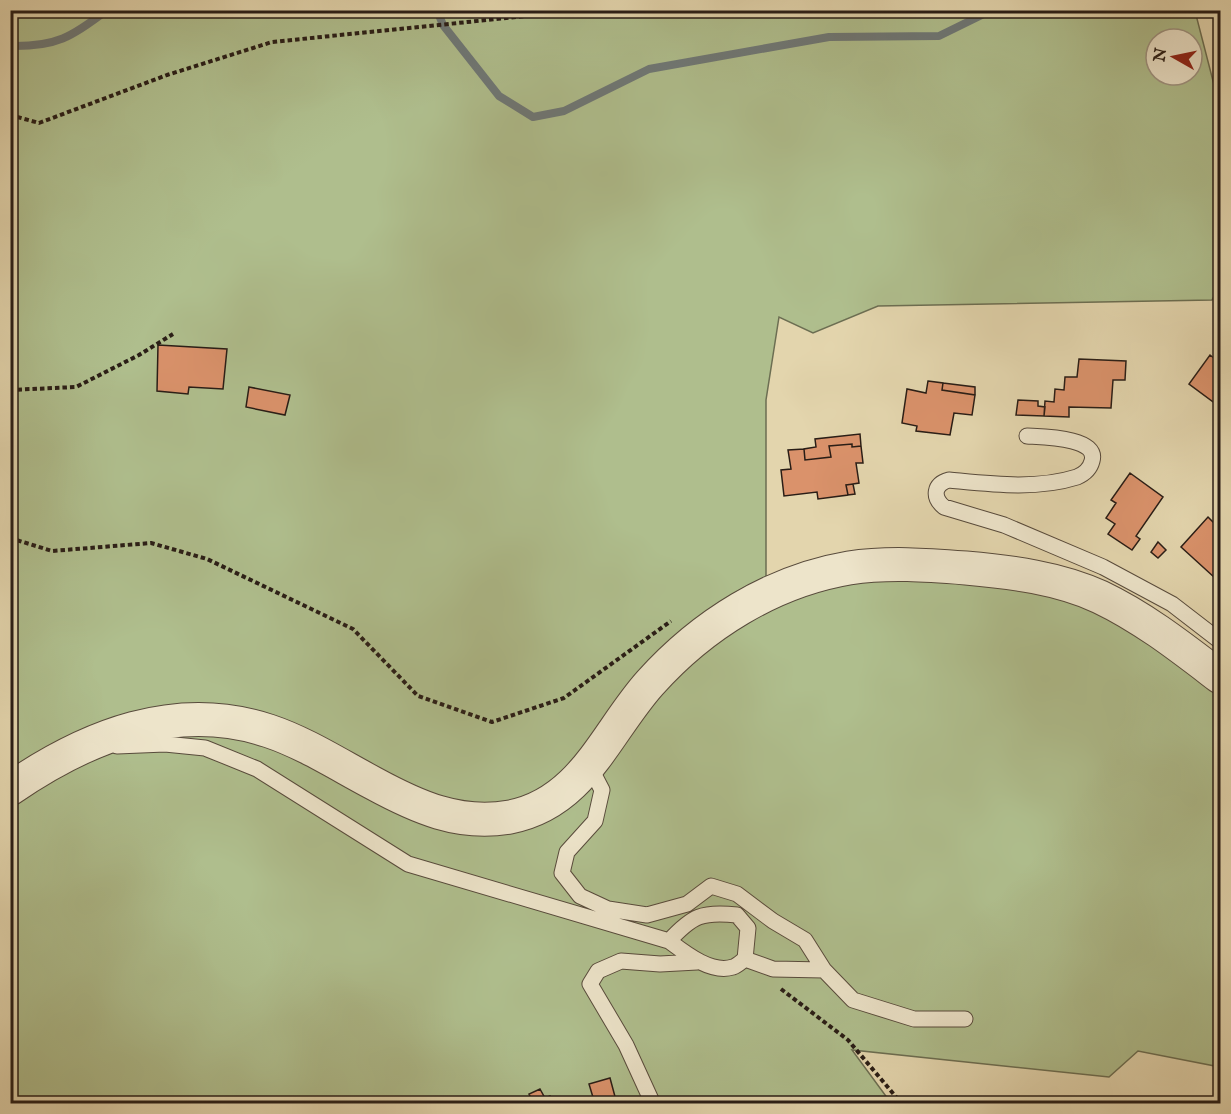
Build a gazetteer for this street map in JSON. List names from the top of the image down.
{
  "north": "left"
}
